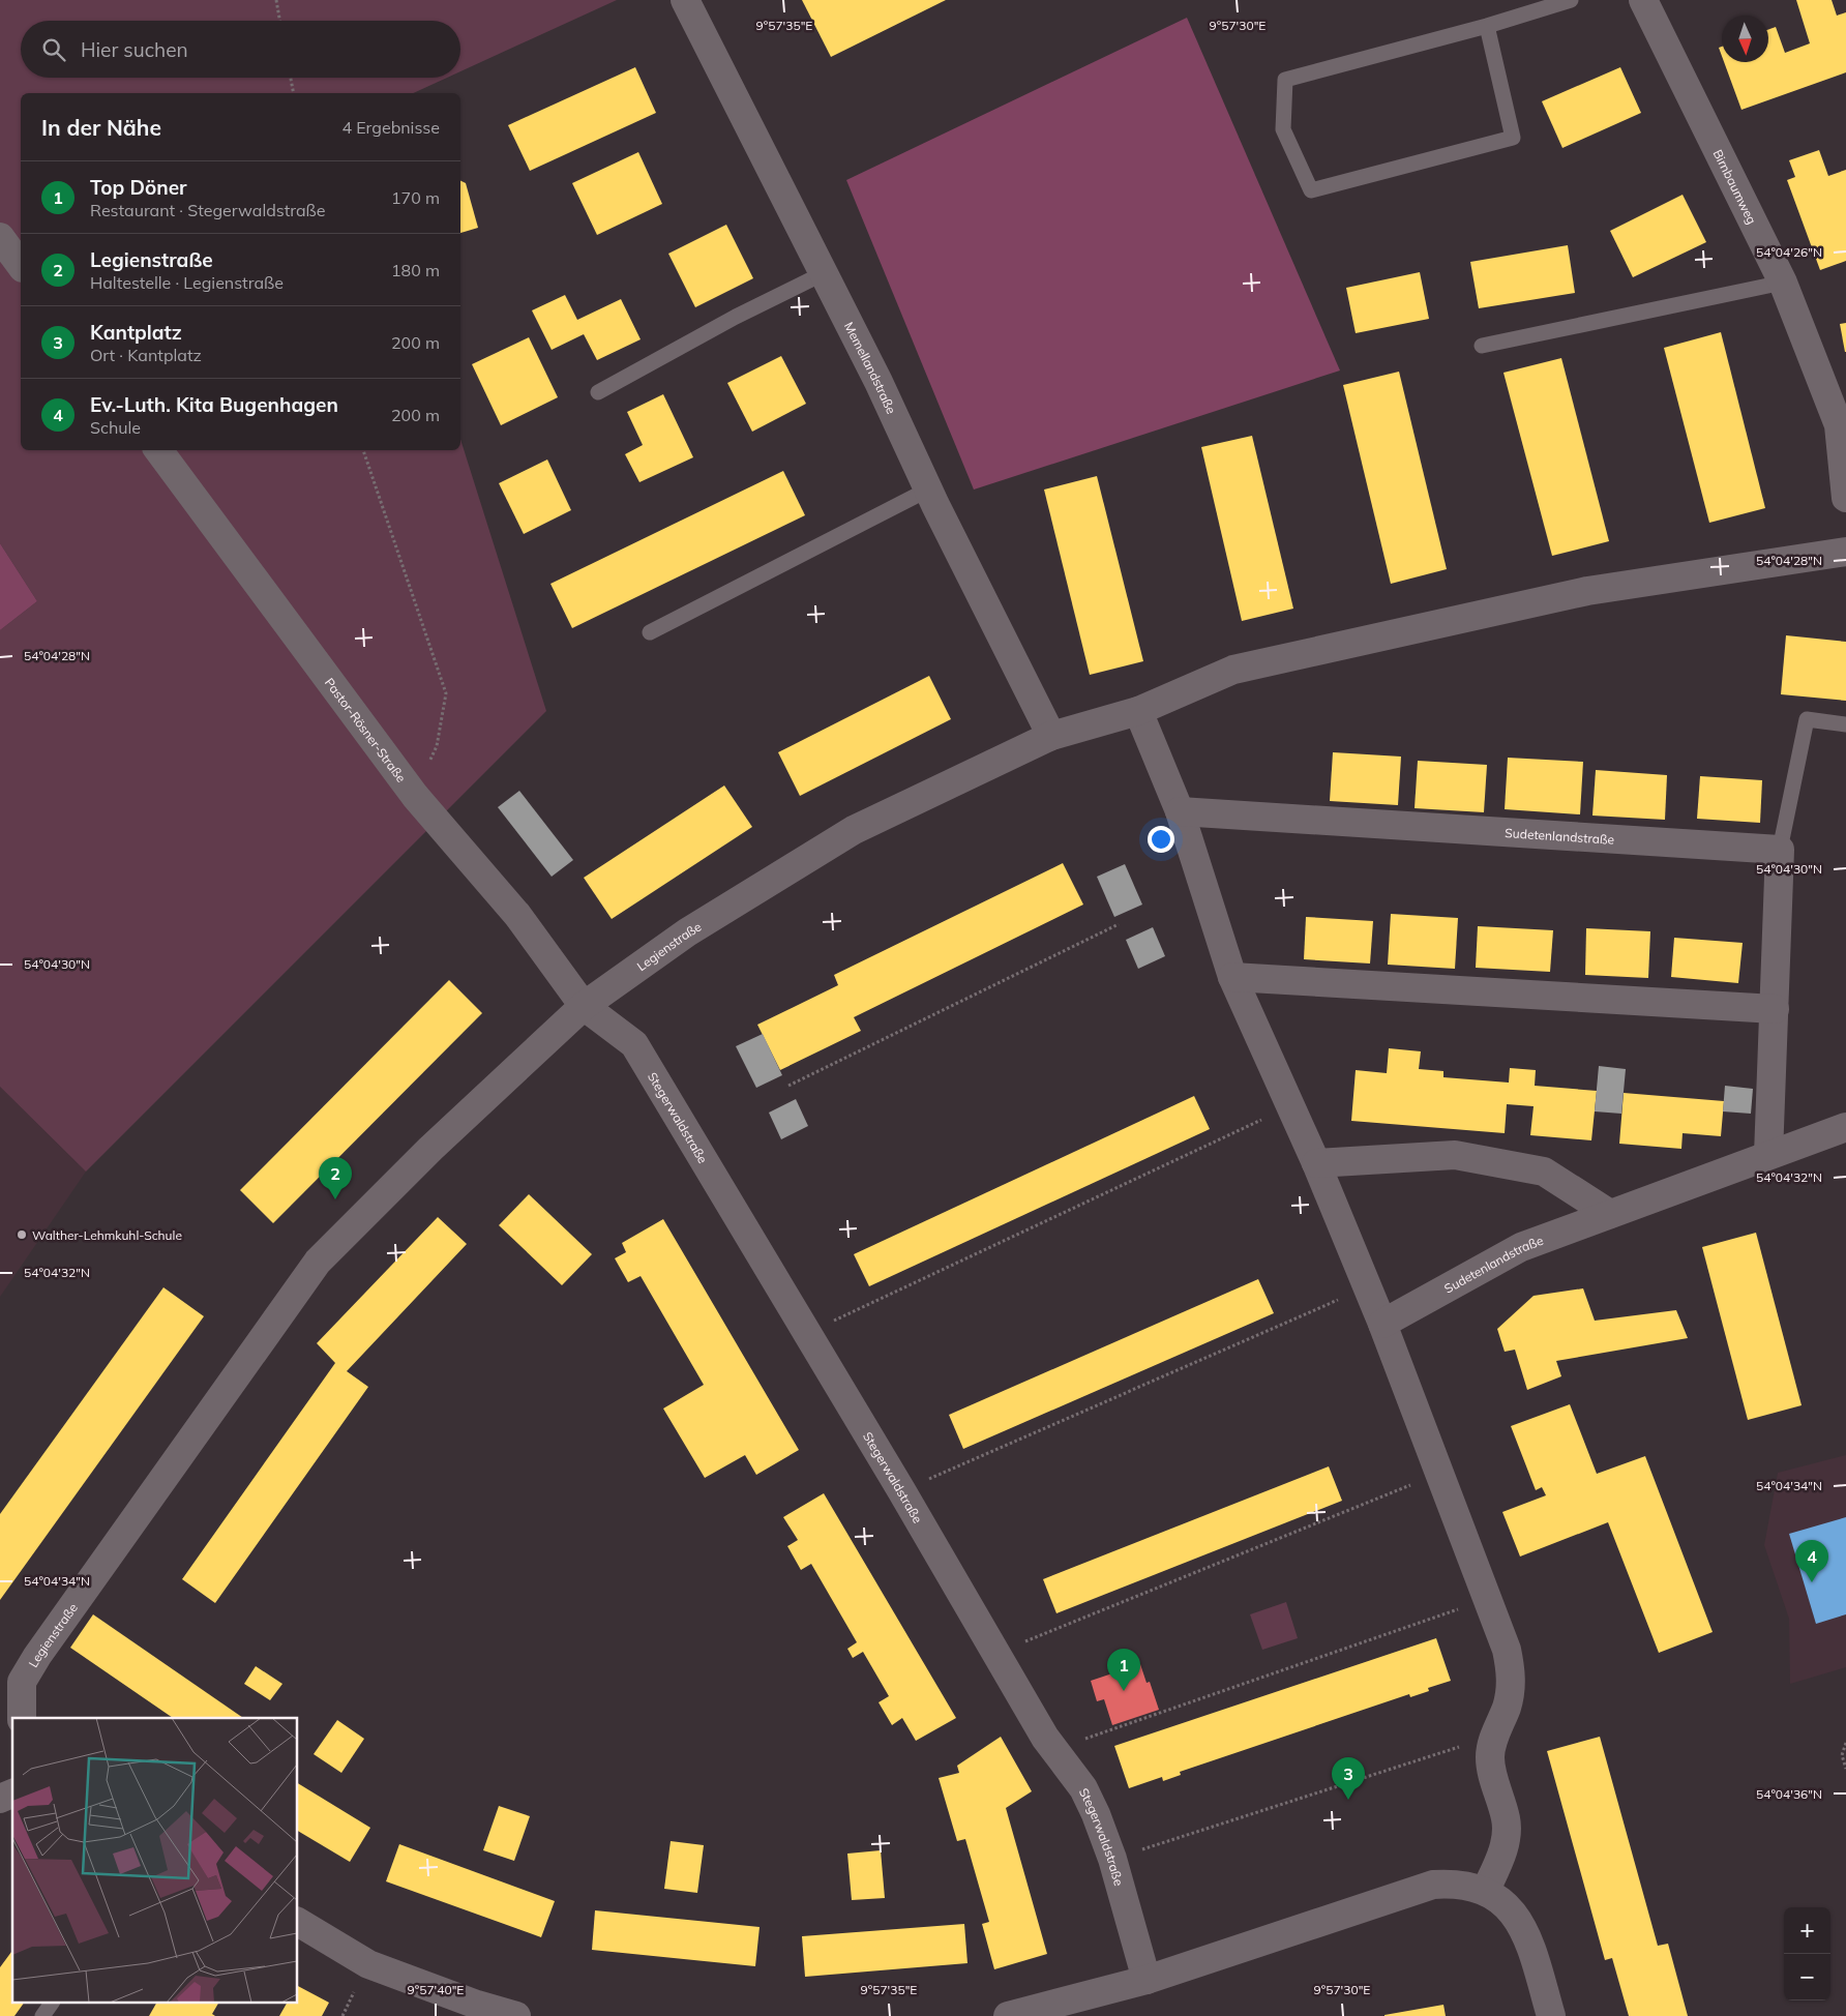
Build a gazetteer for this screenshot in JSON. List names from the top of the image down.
{
  "streets": {
    "street": [
      "Birnbaumweg",
      "Memellandstraße",
      "Pastor-Rösner-Straße",
      "Sudetenlandstraße",
      "Legienstraße",
      "Stegerwaldstraße"
    ]
  },
  "crossings": [
    ["Memellandstraße", "Legienstraße"],
    ["Pastor-Rösner-Straße", "Legienstraße"],
    ["Pastor-Rösner-Straße", "Stegerwaldstraße"],
    ["Legienstraße", "Stegerwaldstraße"]
  ],
  "places": ["Walther-Lehmkuhl-Schule"],
  "north": "bottom",
  "page": {
    "search": "Hier suchen",
    "heading": ["In der Nähe", "4 Ergebnisse"],
    "list": [
      {
        "mark": "1",
        "name": "Top Döner",
        "note": "Restaurant · Stegerwaldstraße",
        "value": "170 m"
      },
      {
        "mark": "2",
        "name": "Legienstraße",
        "note": "Haltestelle · Legienstraße",
        "value": "180 m"
      },
      {
        "mark": "3",
        "name": "Kantplatz",
        "note": "Ort · Kantplatz",
        "value": "200 m"
      },
      {
        "mark": "4",
        "name": "Ev.-Luth. Kita Bugenhagen",
        "note": "Schule",
        "value": "200 m"
      }
    ],
    "pins": [
      "2",
      "4",
      "1",
      "3"
    ],
    "map_buttons": ["+", "−"]
  },
  "coordinates": [
    "9°57'35\"E",
    "9°57'30\"E",
    "54°04'26\"N",
    "54°04'28\"N",
    "54°04'30\"N",
    "54°04'32\"N",
    "54°04'34\"N",
    "54°04'36\"N",
    "9°57'40\"E"
  ]
}
